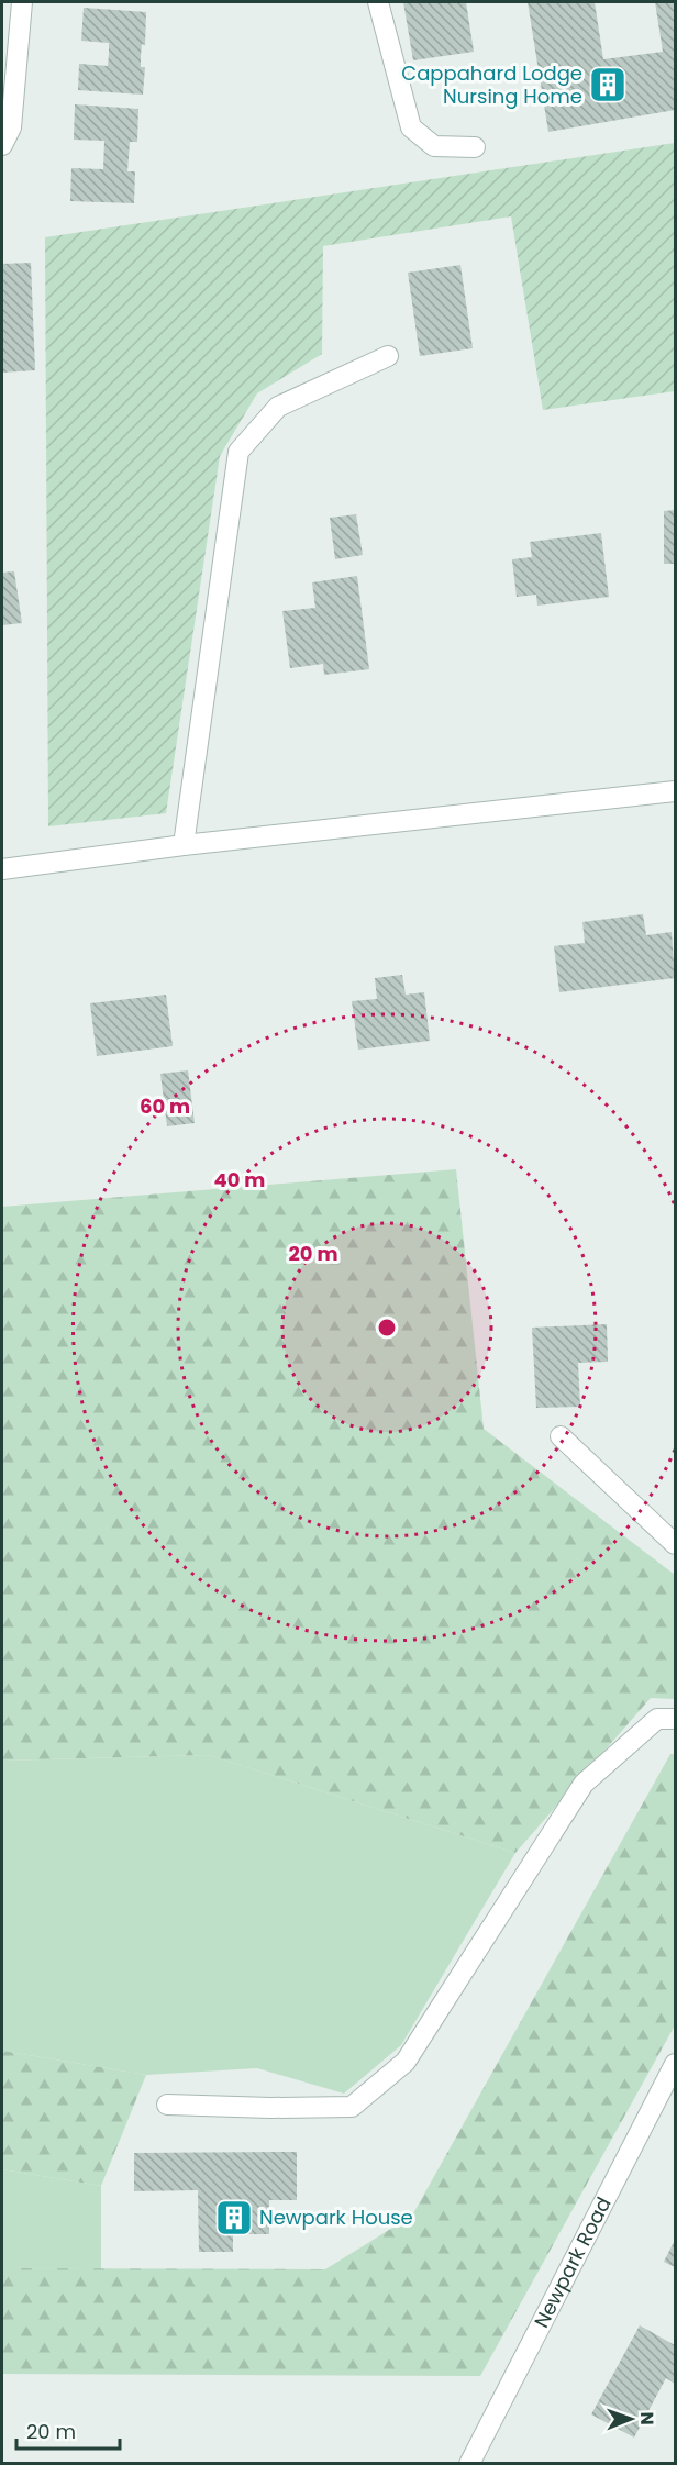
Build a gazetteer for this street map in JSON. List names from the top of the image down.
{
  "streets": {
    "street": ["Newpark Road"]
  },
  "places": {
    "building": ["Cappahard Lodge Nursing Home", "Newpark House"]
  },
  "scale_bar": "20 m",
  "north": "right",
  "rings": ["60 m", "40 m", "20 m"]
}
